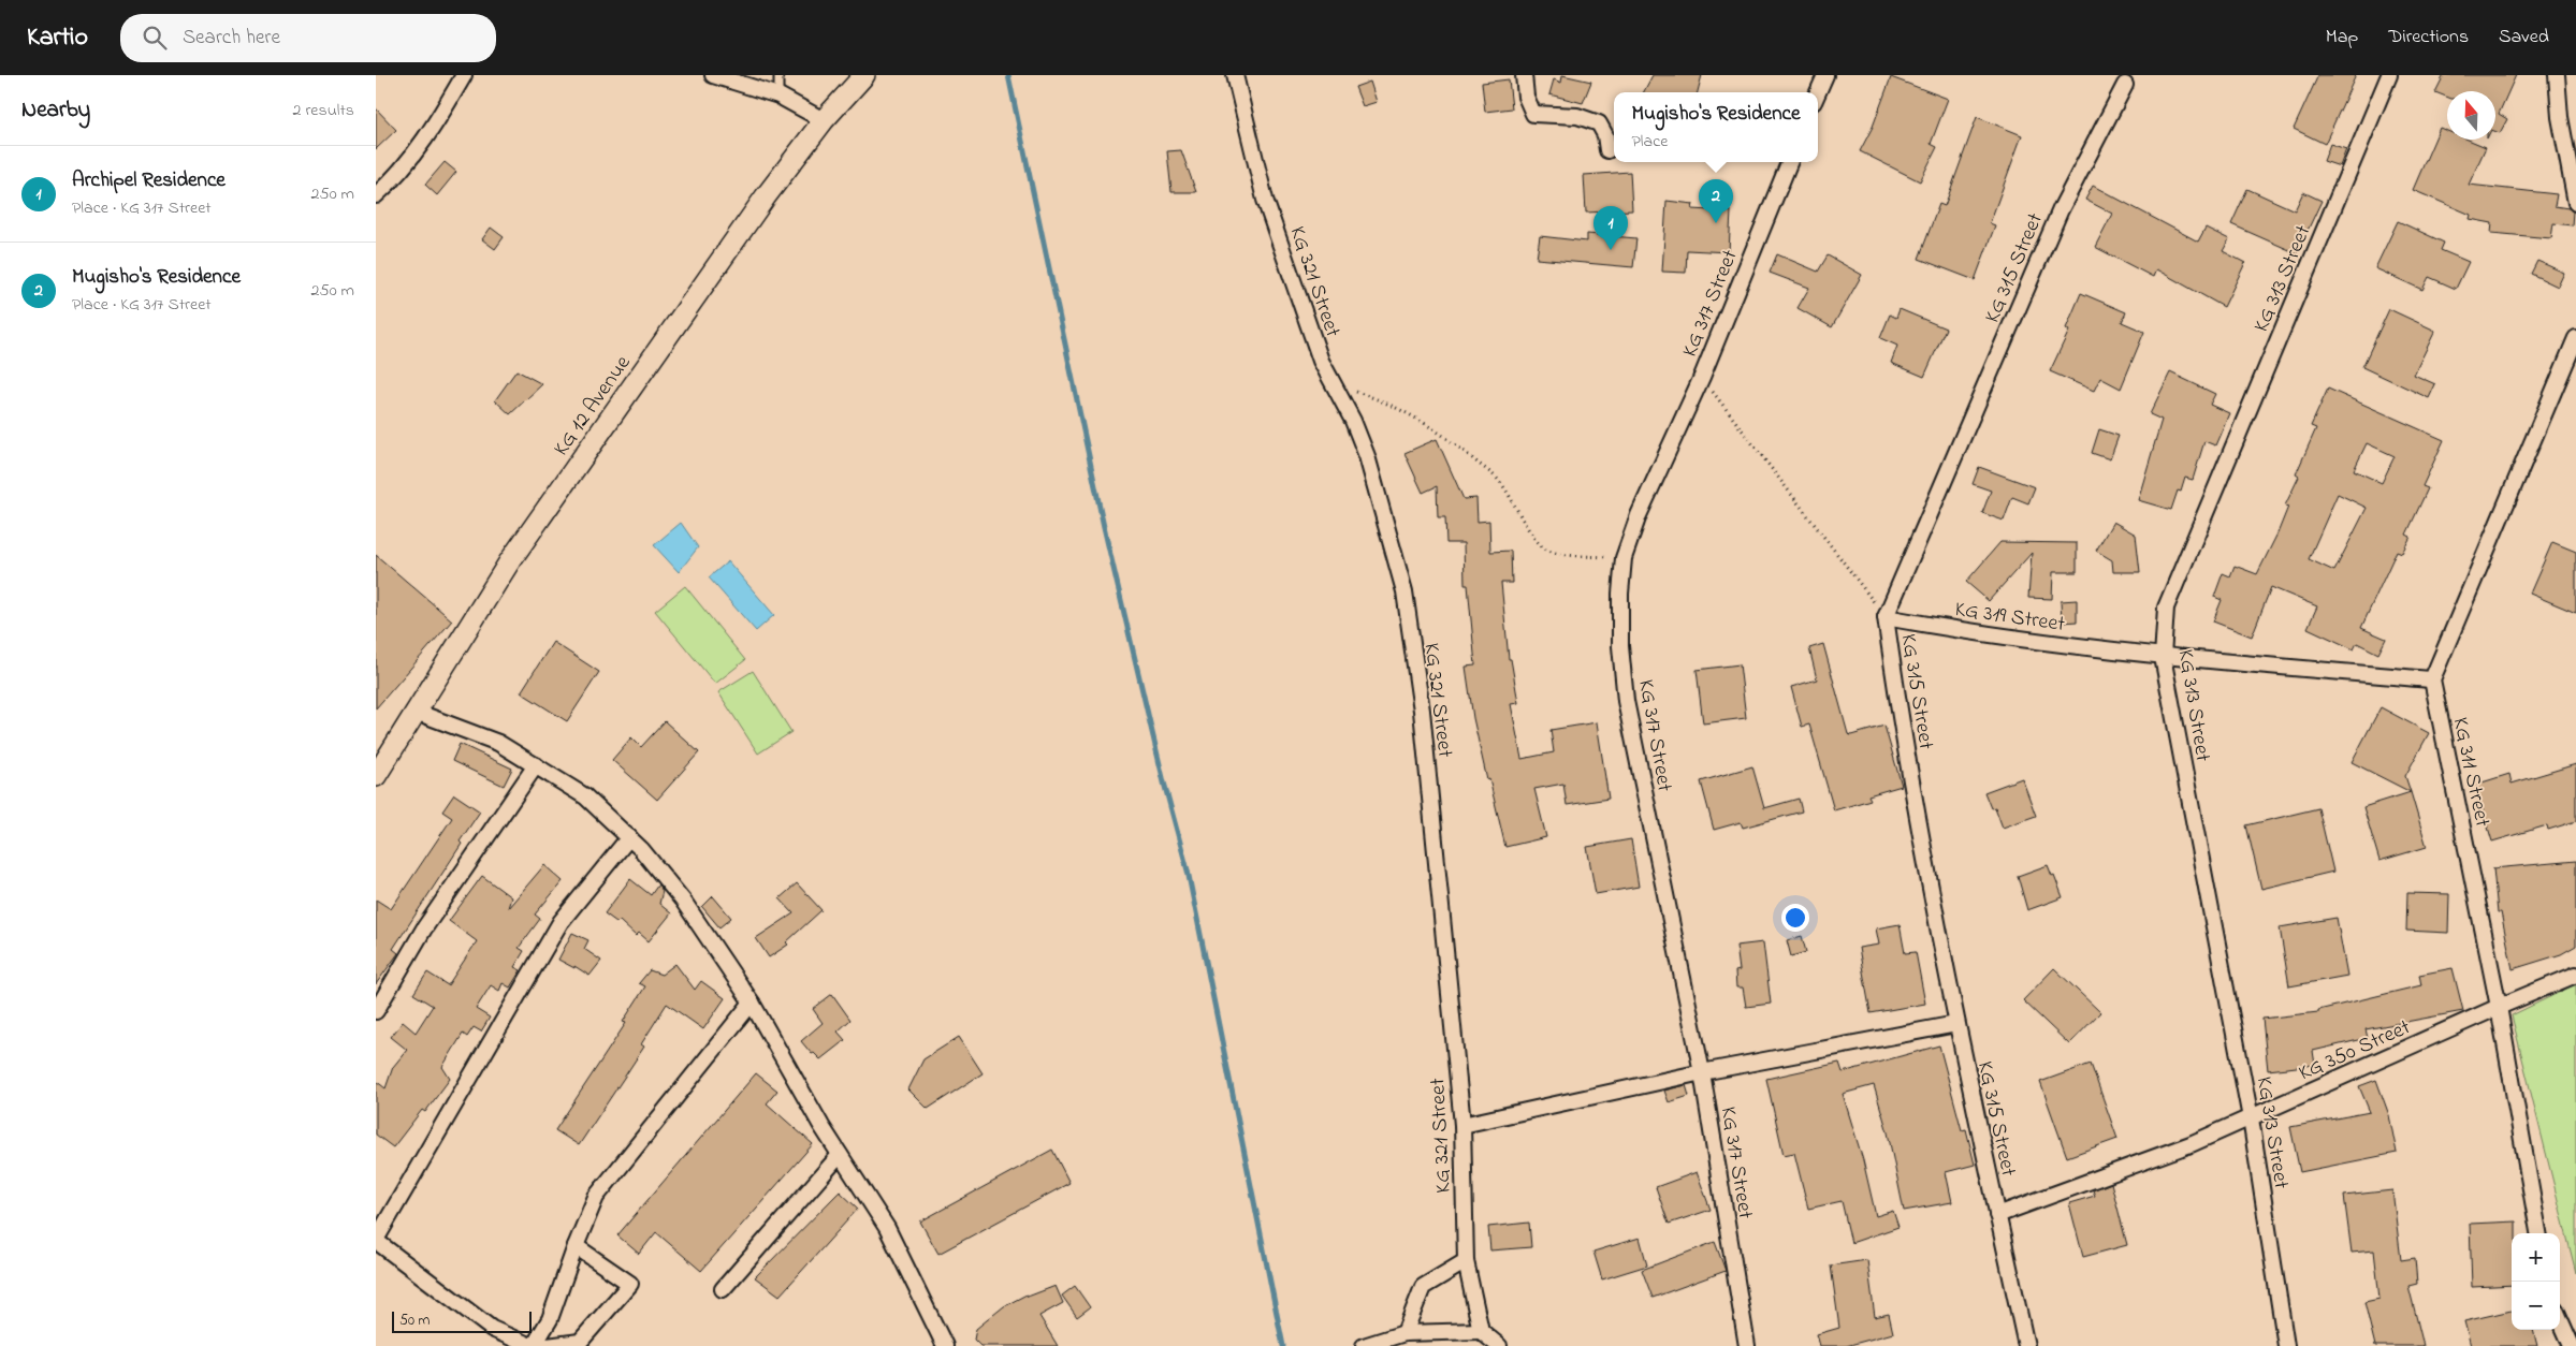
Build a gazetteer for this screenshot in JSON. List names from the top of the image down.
{
  "streets": {
    "main road": ["KG 12 Avenue"],
    "street": [
      "KG 315 Street",
      "KG 313 Street",
      "KG 321 Street",
      "KG 317 Street",
      "KG 319 Street",
      "KG 311 Street",
      "KG 350 Street"
    ]
  },
  "crossings": [
    ["KG 315 Street", "KG 319 Street"],
    ["KG 315 Street", "KG 350 Street"],
    ["KG 313 Street", "KG 319 Street"],
    ["KG 313 Street", "KG 350 Street"],
    ["KG 319 Street", "KG 311 Street"],
    ["KG 311 Street", "KG 350 Street"]
  ],
  "scale_bar": "50 m",
  "north": "top",
  "page": {
    "header": "Kartio",
    "search": "Search here",
    "nav": ["Map", "Directions", "Saved"],
    "heading": ["Nearby", "2 results"],
    "popup": ["Mugisho's Residence", "Place"],
    "list": [
      {
        "mark": "1",
        "name": "Archipel Residence",
        "note": "Place · KG 317 Street",
        "value": "250 m"
      },
      {
        "mark": "2",
        "name": "Mugisho's Residence",
        "note": "Place · KG 317 Street",
        "value": "250 m"
      }
    ],
    "pins": ["2", "1"],
    "map_buttons": ["+", "−"],
    "scale": "50 m"
  }
}
